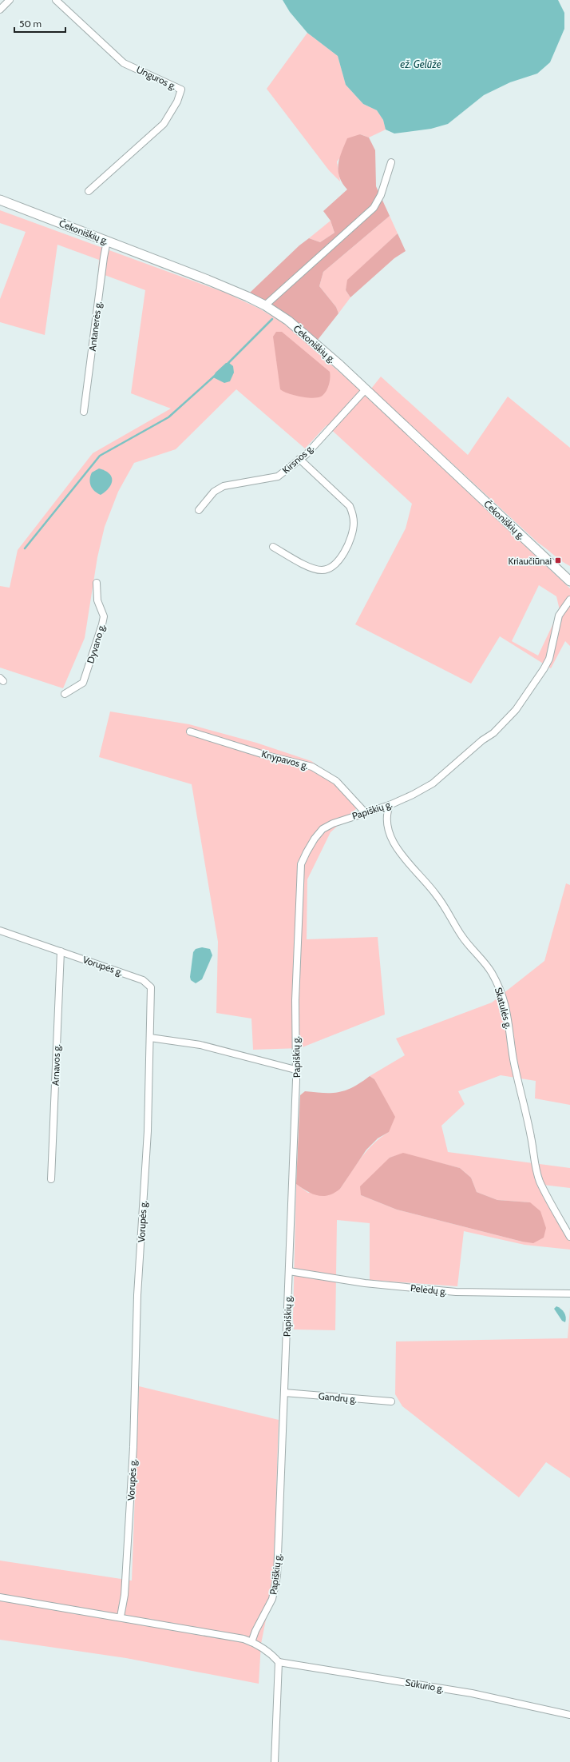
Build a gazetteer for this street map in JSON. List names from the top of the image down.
{
  "streets": {
    "main road": ["Čekoniškių g."],
    "street": [
      "Unguros g.",
      "Antanerės g.",
      "Kirsnos g.",
      "Dyvano g.",
      "Knypavos g.",
      "Papiškių g.",
      "Vorupės g.",
      "Skatulės g.",
      "Arnavos g.",
      "Pelėdų g.",
      "Gandrų g.",
      "Sūkurio g."
    ]
  },
  "crossings": [
    ["Čekoniškių g.", "Antanerės g."],
    ["Čekoniškių g.", "Kirsnos g."],
    ["Knypavos g.", "Papiškių g."],
    ["Papiškių g.", "Skatulės g."],
    ["Papiškių g.", "Pelėdų g."],
    ["Papiškių g.", "Gandrų g."],
    ["Vorupės g.", "Arnavos g."]
  ],
  "water": ["ež. Gelūžė"],
  "places": {
    "transit": ["Kriaučiūnai"]
  },
  "scale_bar": "50 m"
}
